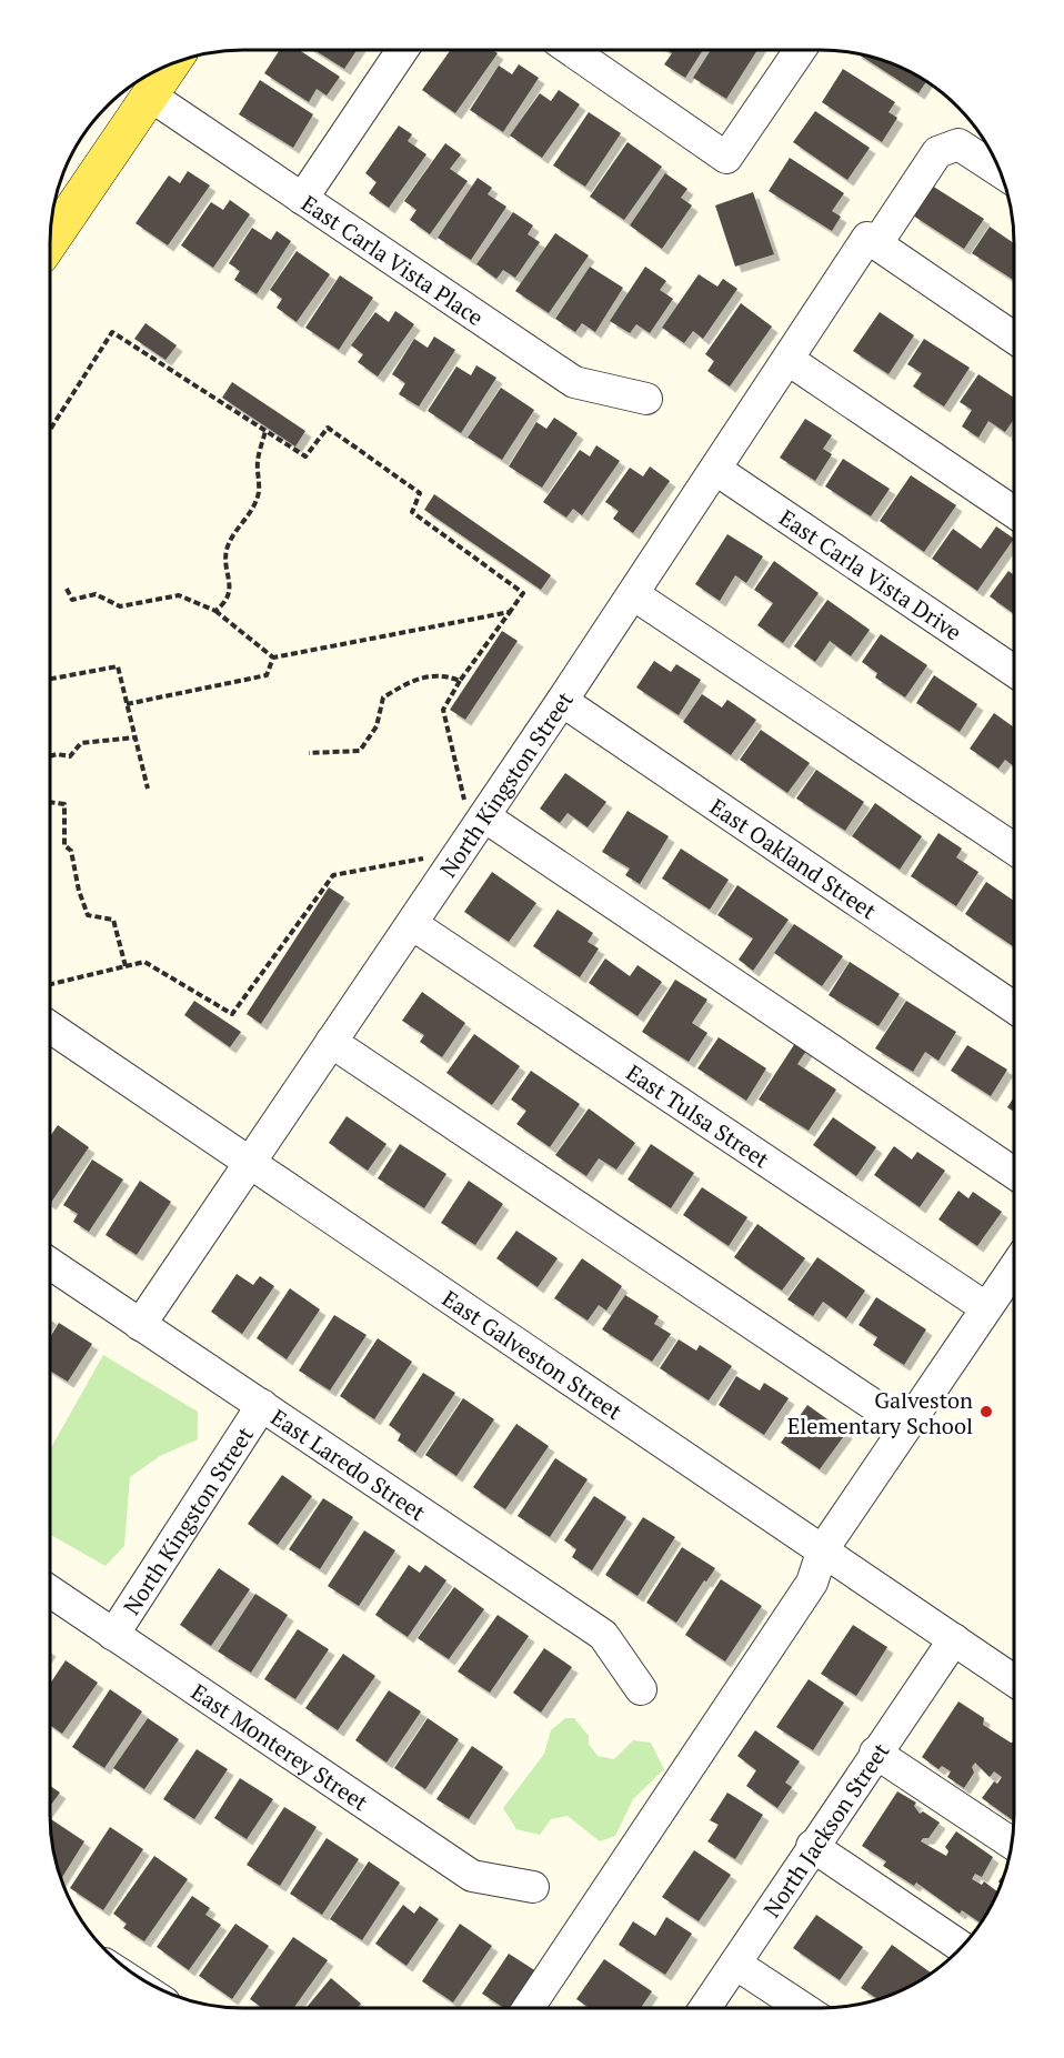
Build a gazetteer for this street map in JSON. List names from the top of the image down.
{
  "streets": {
    "street": [
      "East Carla Vista Place",
      "East Carla Vista Drive",
      "North Kingston Street",
      "East Oakland Street",
      "East Tulsa Street",
      "East Galveston Street",
      "East Laredo Street",
      "East Monterey Street",
      "North Jackson Street"
    ]
  },
  "crossings": [
    ["East Carla Vista Drive", "North Kingston Street"],
    ["North Kingston Street", "East Oakland Street"],
    ["North Kingston Street", "East Tulsa Street"],
    ["North Kingston Street", "East Galveston Street"],
    ["North Kingston Street", "East Laredo Street"],
    ["North Kingston Street", "East Monterey Street"],
    ["East Galveston Street", "North Jackson Street"]
  ],
  "places": ["Galveston Elementary School"]
}
